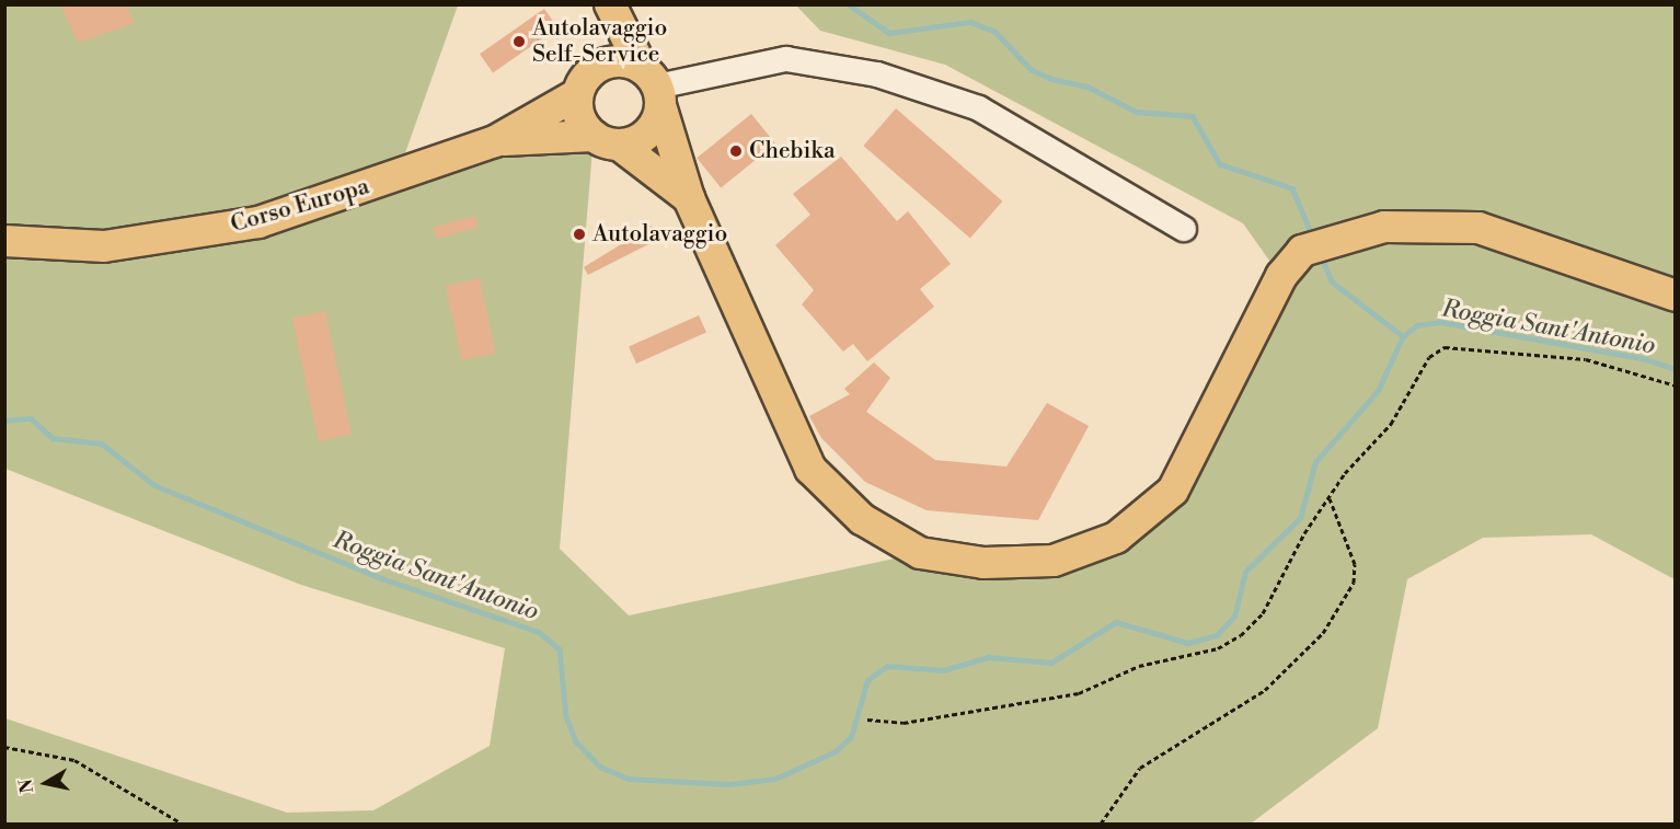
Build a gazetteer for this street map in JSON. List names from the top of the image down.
{
  "streets": {
    "main road": ["Corso Europa"]
  },
  "water": ["Roggia Sant'Antonio"],
  "places": ["Autolavaggio Self-Service", "Chebika", "Autolavaggio"],
  "north": "left"
}
